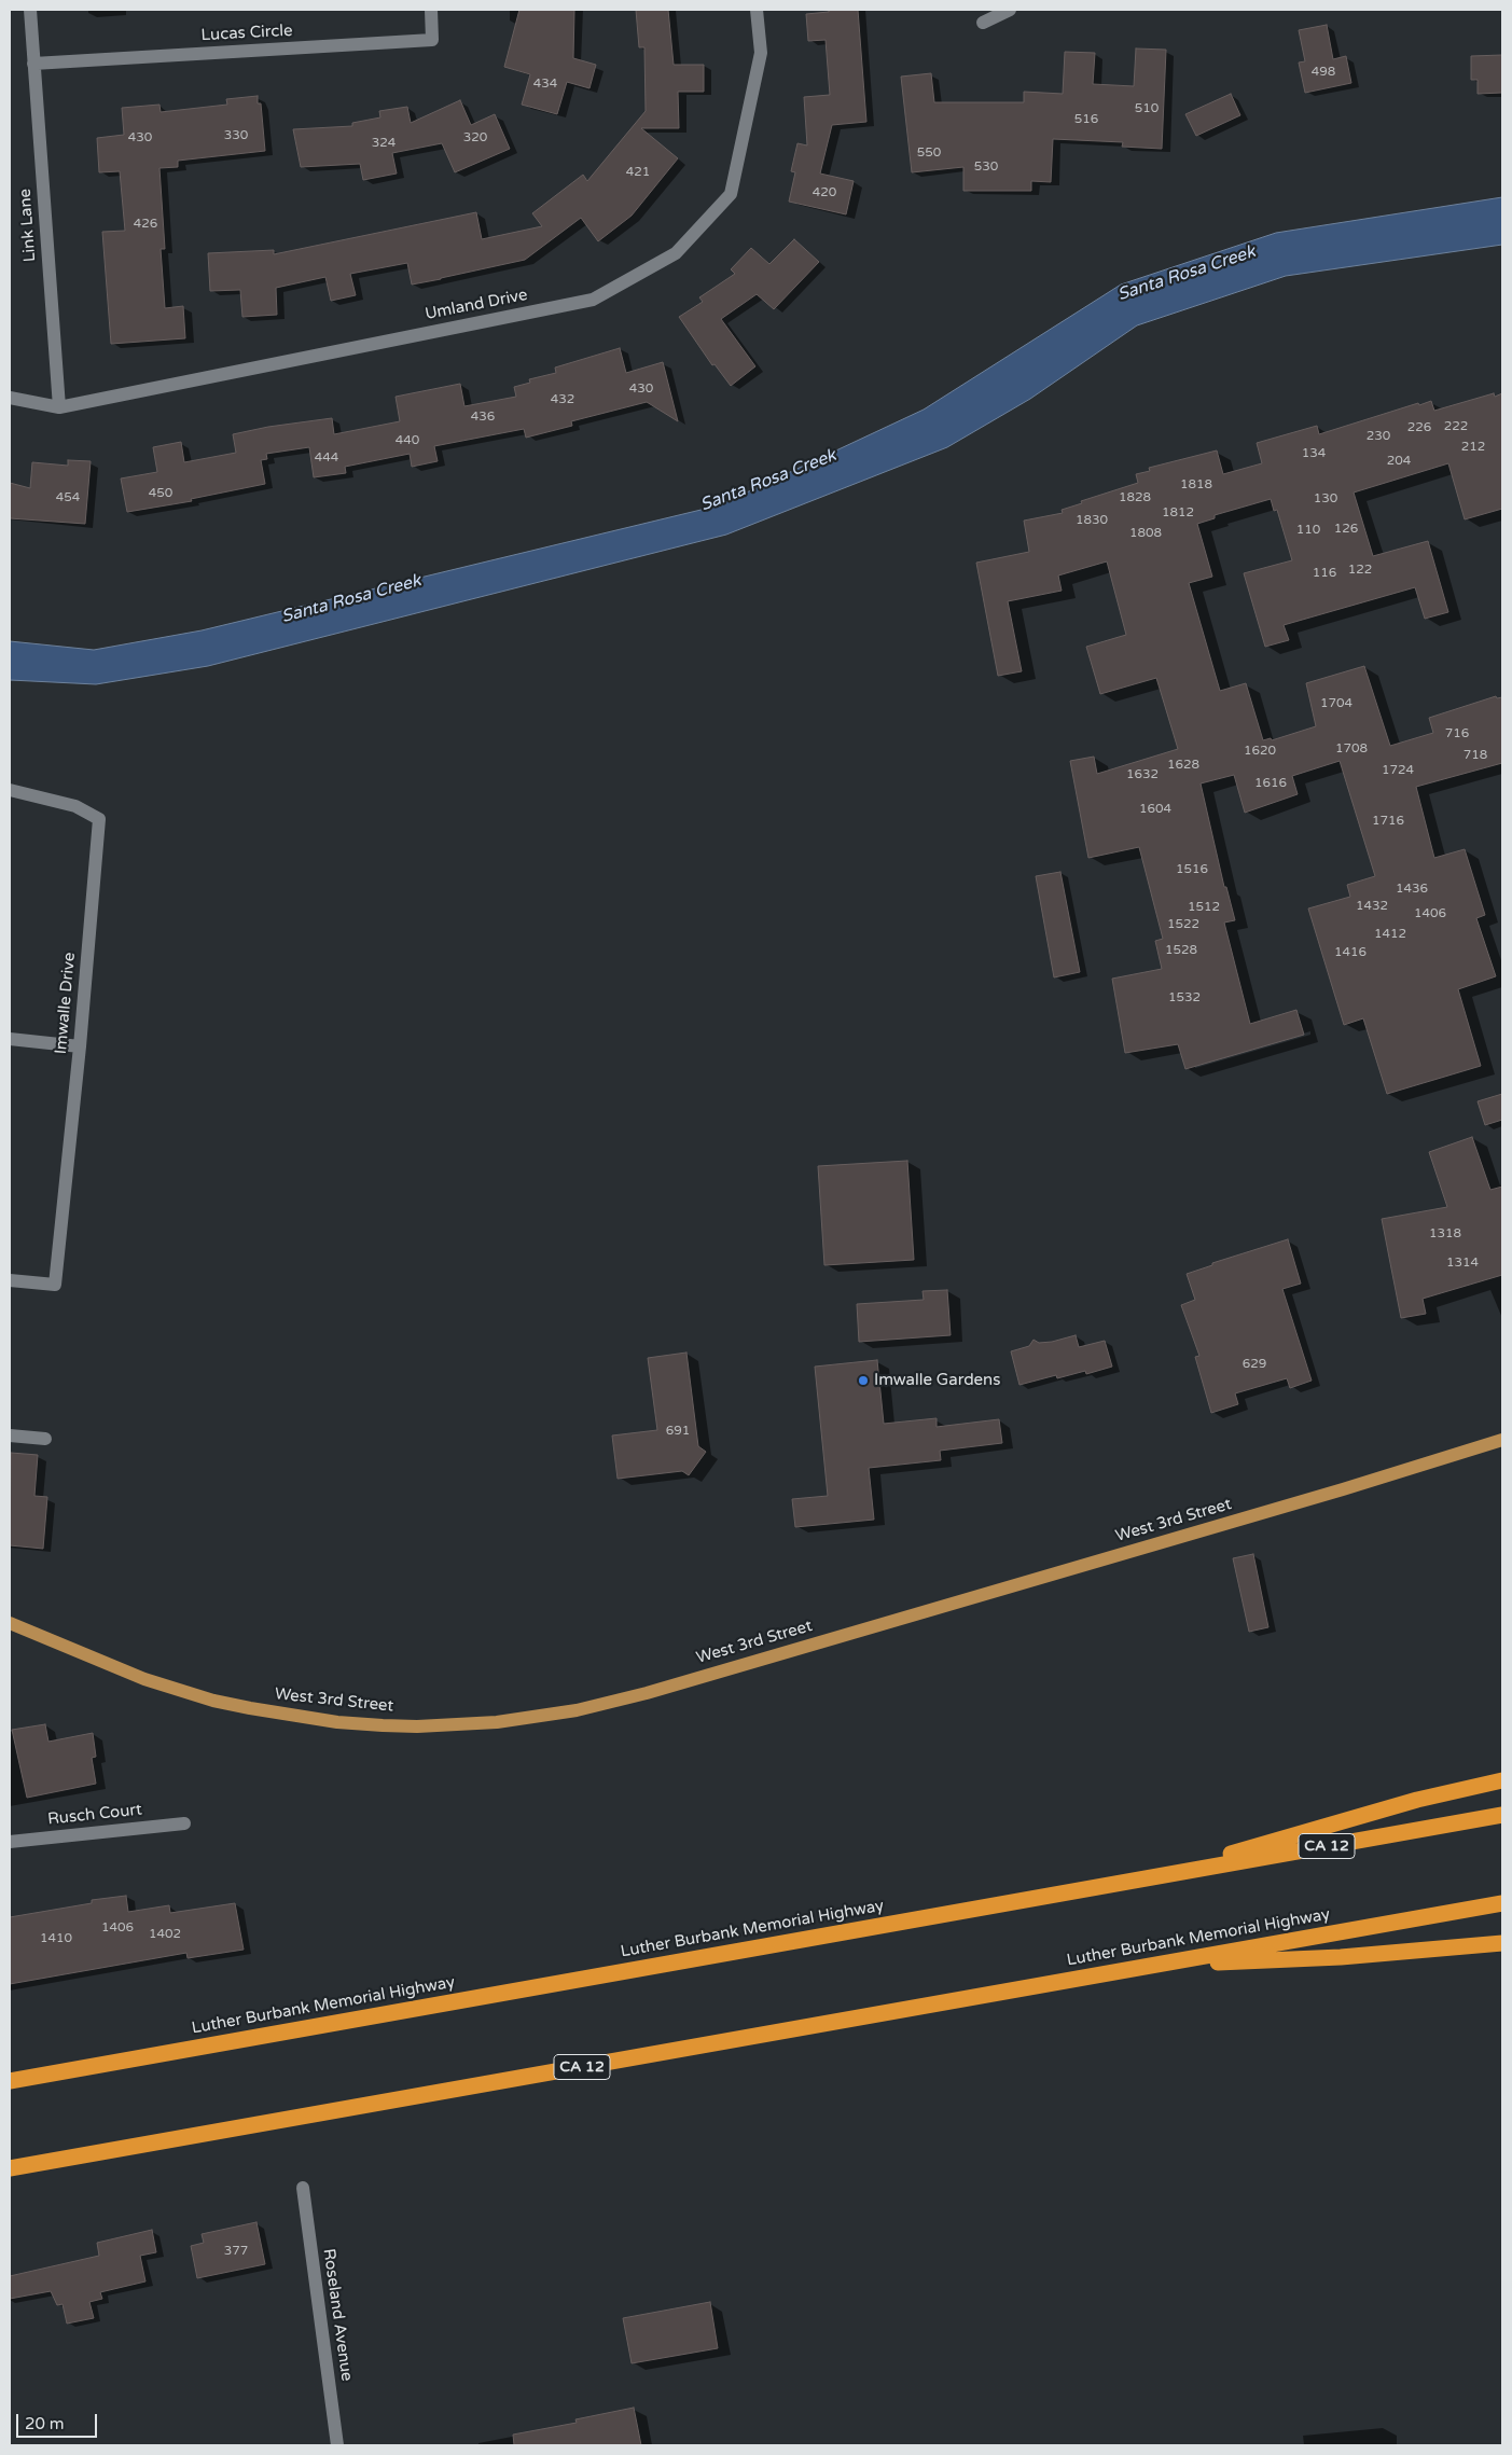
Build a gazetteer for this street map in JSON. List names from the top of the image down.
{
  "streets": {
    "highway": ["CA 12", "Luther Burbank Memorial Highway"],
    "main road": ["West 3rd Street"],
    "street": [
      "Lucas Circle",
      "Link Lane",
      "Umland Drive",
      "Imwalle Drive",
      "Rusch Court",
      "Roseland Avenue"
    ]
  },
  "crossings": [
    ["Lucas Circle", "Link Lane"],
    ["Link Lane", "Umland Drive"]
  ],
  "water": ["Santa Rosa Creek"],
  "places": ["Imwalle Gardens"],
  "house_numbers": [
    "498",
    "434",
    "510",
    "516",
    "330",
    "430",
    "320",
    "324",
    "550",
    "530",
    "421",
    "420",
    "426",
    "430",
    "432",
    "436",
    "222",
    "226",
    "230",
    "440",
    "212",
    "134",
    "444",
    "204",
    "1818",
    "450",
    "454",
    "1828",
    "130",
    "1812",
    "1830",
    "126",
    "110",
    "1808",
    "122",
    "116",
    "1704",
    "716",
    "1708",
    "1620",
    "718",
    "1628",
    "1724",
    "1632",
    "1616",
    "1604",
    "1716",
    "1516",
    "1436",
    "1432",
    "1512",
    "1406",
    "1522",
    "1412",
    "1528",
    "1416",
    "1532",
    "1318",
    "1314",
    "629",
    "691",
    "1406",
    "1402",
    "1410",
    "377"
  ],
  "scale_bar": "20 m"
}
